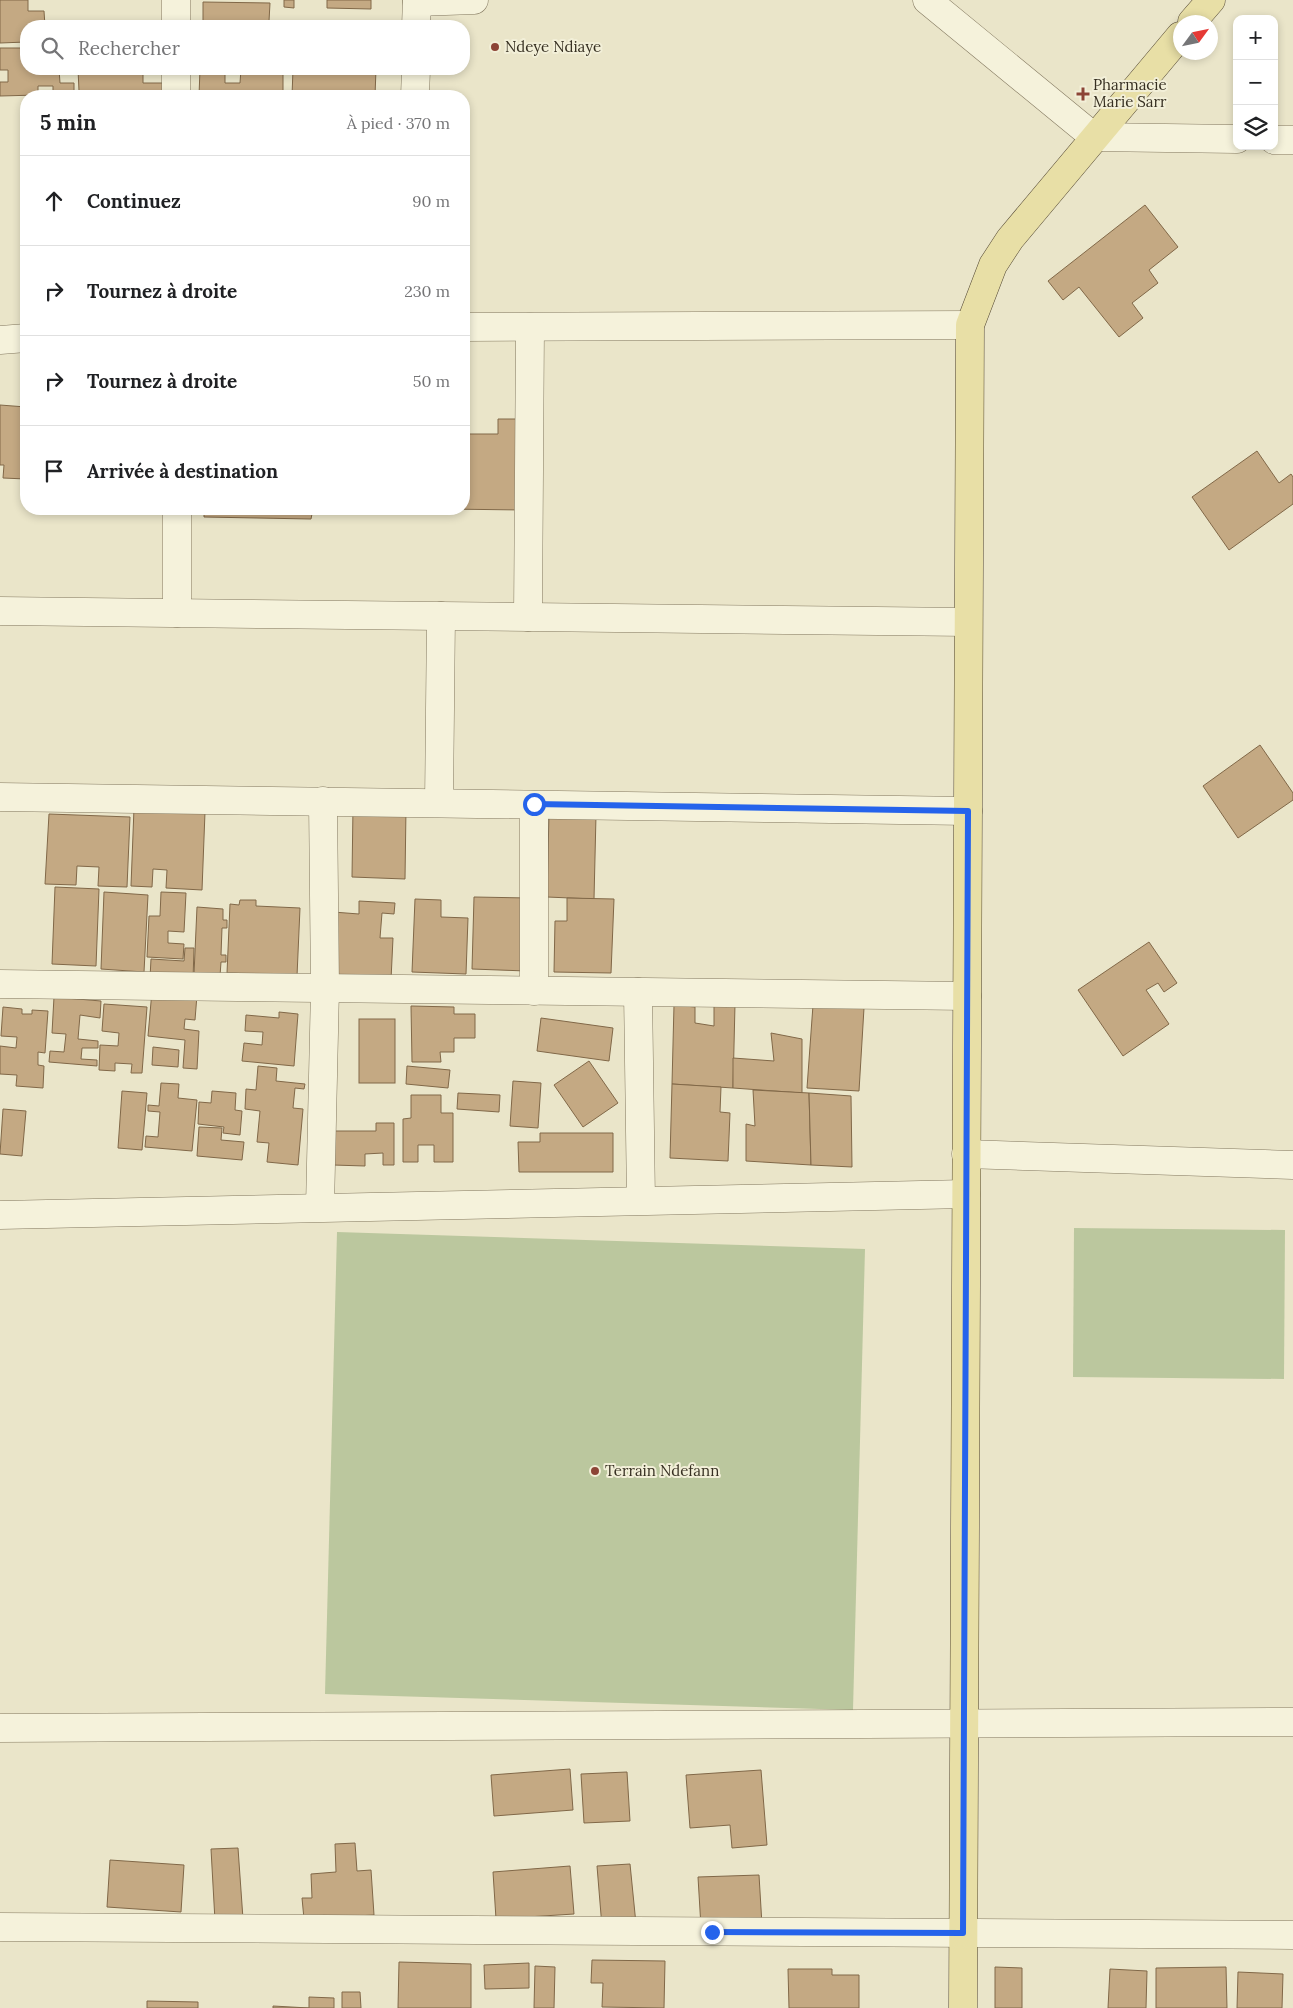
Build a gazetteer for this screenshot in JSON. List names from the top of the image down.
{
  "places": {
    "other": ["Ndeye Ndiaye", "Terrain Ndefann"],
    "health": ["Pharmacie Marie Sarr"]
  },
  "north": "top right",
  "page": {
    "map_buttons": ["+", "−"],
    "search": "Rechercher",
    "heading": ["5 min", "À pied · 370 m"],
    "list": [
      ["Continuez", "90 m"],
      ["Tournez à droite", "230 m"],
      ["Tournez à droite", "50 m"],
      "Arrivée à destination"
    ]
  }
}
